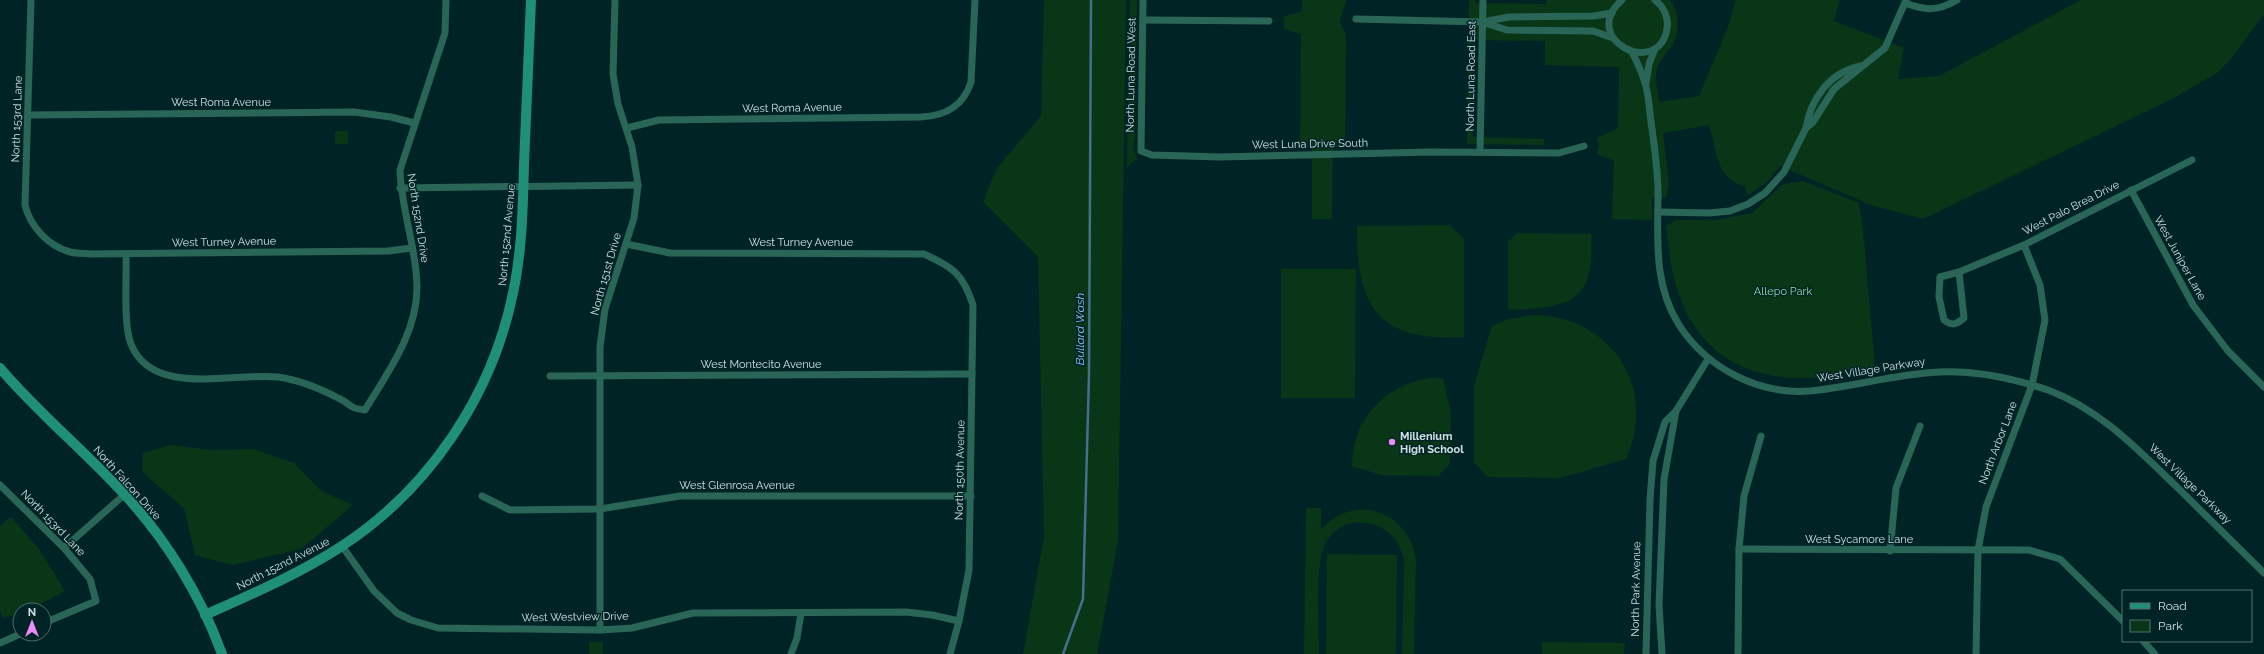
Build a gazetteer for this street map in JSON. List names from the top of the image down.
{
  "streets": {
    "street": [
      "North Luna Road West",
      "North Luna Road East",
      "West Roma Avenue",
      "North 153rd Lane",
      "West Luna Drive South",
      "West Palo Brea Drive",
      "North 152nd Drive",
      "North 152nd Avenue",
      "West Turney Avenue",
      "West Juniper Lane",
      "North 151st Drive",
      "West Montecito Avenue",
      "West Village Parkway",
      "North Arbor Lane",
      "North 150th Avenue",
      "North Falcon Drive",
      "West Glenrosa Avenue",
      "West Sycamore Lane",
      "North Park Avenue",
      "West Westview Drive"
    ]
  },
  "crossings": [
    ["North Luna Road West", "West Luna Drive South"],
    ["North Luna Road East", "West Luna Drive South"],
    ["West Roma Avenue", "North 153rd Lane"],
    ["West Roma Avenue", "North 152nd Drive"],
    ["West Roma Avenue", "North 151st Drive"],
    ["North 153rd Lane", "West Turney Avenue"],
    ["West Palo Brea Drive", "West Juniper Lane"],
    ["West Palo Brea Drive", "North Arbor Lane"],
    ["North 152nd Drive", "West Turney Avenue"],
    ["North 152nd Avenue", "North Falcon Drive"],
    ["North 152nd Avenue", "West Westview Drive"],
    ["West Turney Avenue", "North 151st Drive"],
    ["West Turney Avenue", "North 150th Avenue"],
    ["North 151st Drive", "West Montecito Avenue"],
    ["North 151st Drive", "West Glenrosa Avenue"],
    ["North 151st Drive", "West Westview Drive"],
    ["West Montecito Avenue", "North 150th Avenue"],
    ["West Village Parkway", "North Arbor Lane"],
    ["West Village Parkway", "North Park Avenue"],
    ["North Arbor Lane", "West Sycamore Lane"],
    ["North 150th Avenue", "West Glenrosa Avenue"],
    ["North 150th Avenue", "West Westview Drive"]
  ],
  "water": ["Bullard Wash"],
  "parks": ["Allepo Park"],
  "places": ["Millenium High School"],
  "legend": ["Road", "Park"],
  "north": "top"
}
